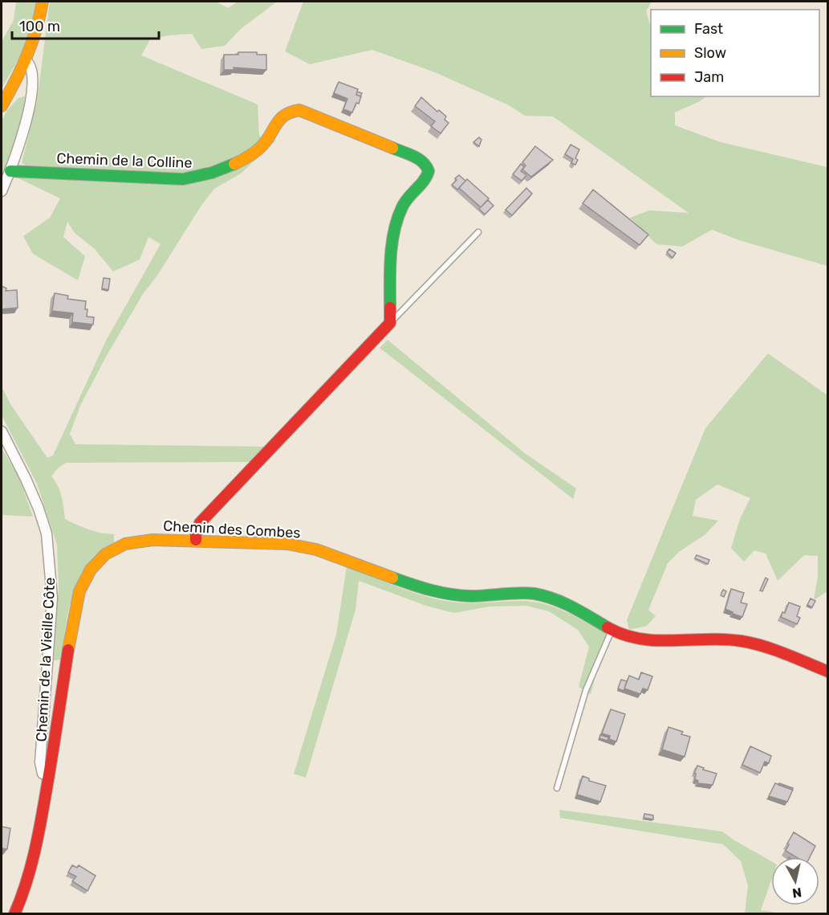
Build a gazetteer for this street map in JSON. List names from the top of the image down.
{
  "streets": {
    "street": ["Chemin de la Colline", "Chemin des Combes", "Chemin de la Vieille Côte"]
  },
  "crossings": [
    ["Chemin des Combes", "Chemin de la Vieille Côte"]
  ],
  "legend": ["Fast", "Slow", "Jam"],
  "scale_bar": "100 m",
  "north": "bottom"
}
